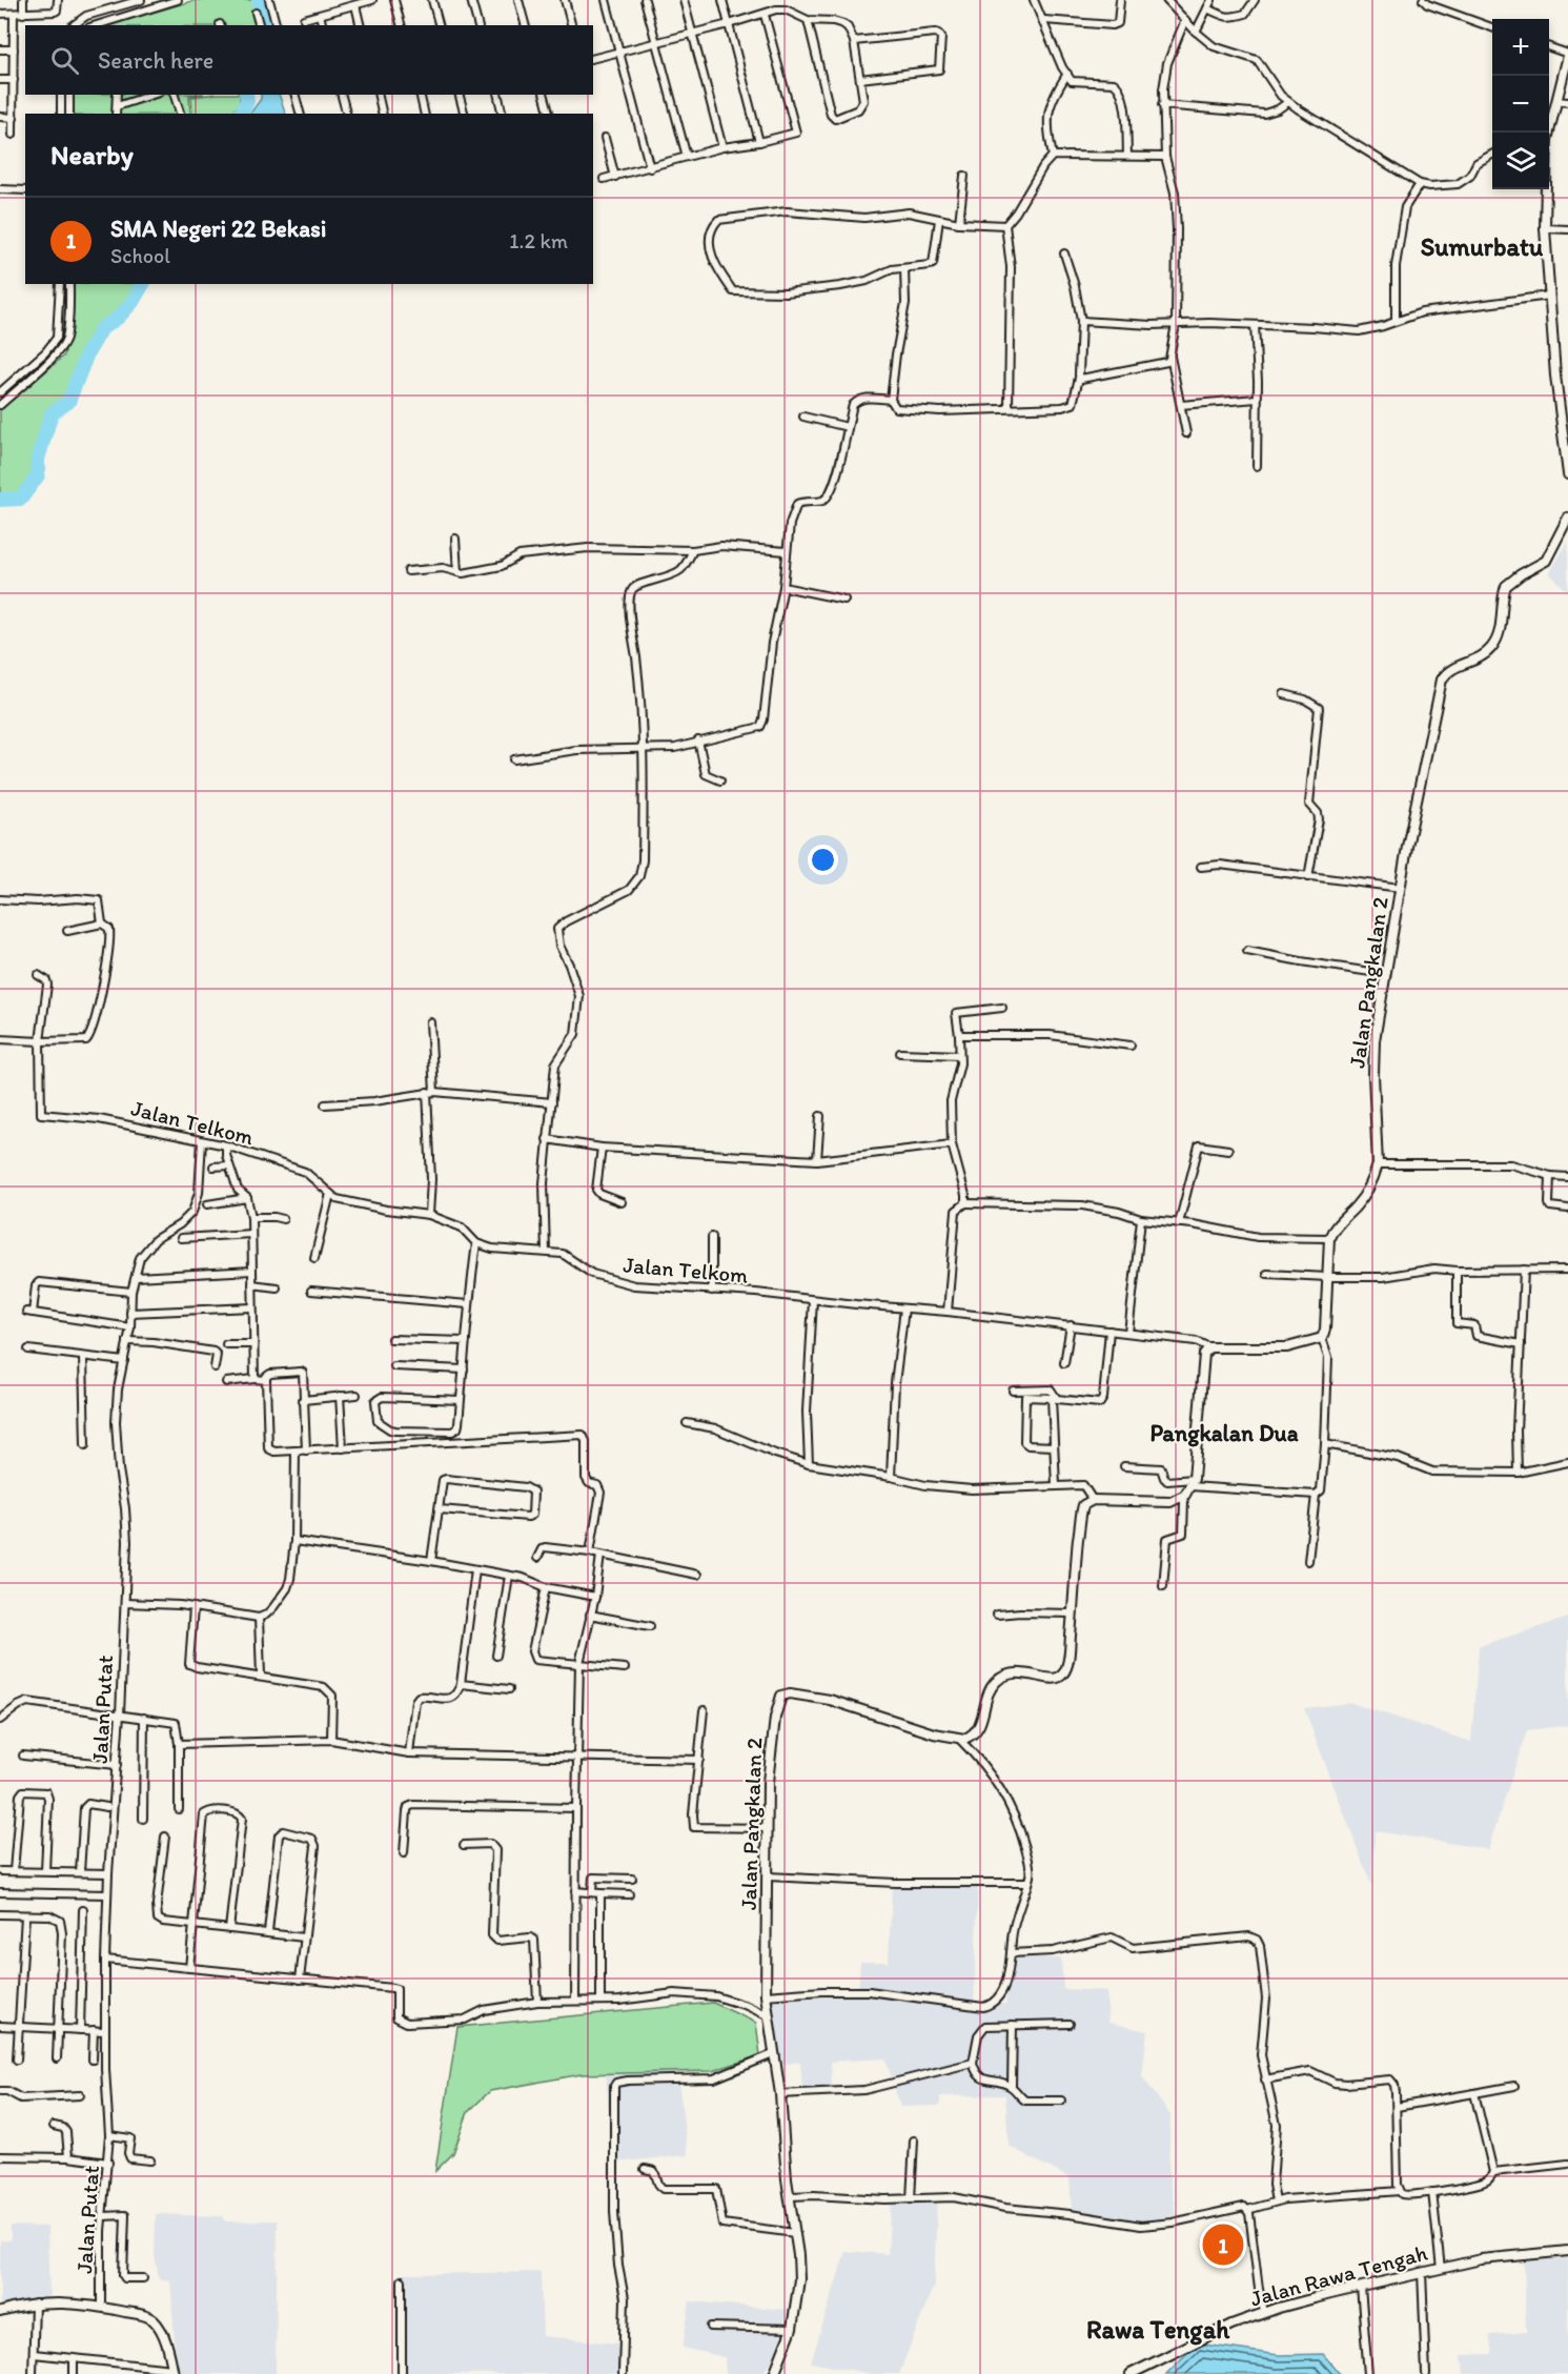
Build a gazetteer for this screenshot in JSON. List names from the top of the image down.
{
  "streets": {
    "street": [
      "Jalan Pangkalan 2",
      "Jalan Telkom",
      "Jalan Putat",
      "Jalan Rawa Tengah"
    ]
  },
  "crossings": [
    ["Jalan Telkom", "Jalan Putat"]
  ],
  "districts": ["Sumurbatu", "Pangkalan Dua", "Rawa Tengah"],
  "page": {
    "map_buttons": ["+", "−"],
    "search": "Search here",
    "heading": "Nearby",
    "list": [
      {
        "mark": "1",
        "name": "SMA Negeri 22 Bekasi",
        "note": "School",
        "value": "1.2 km"
      }
    ],
    "pins": "1"
  }
}
